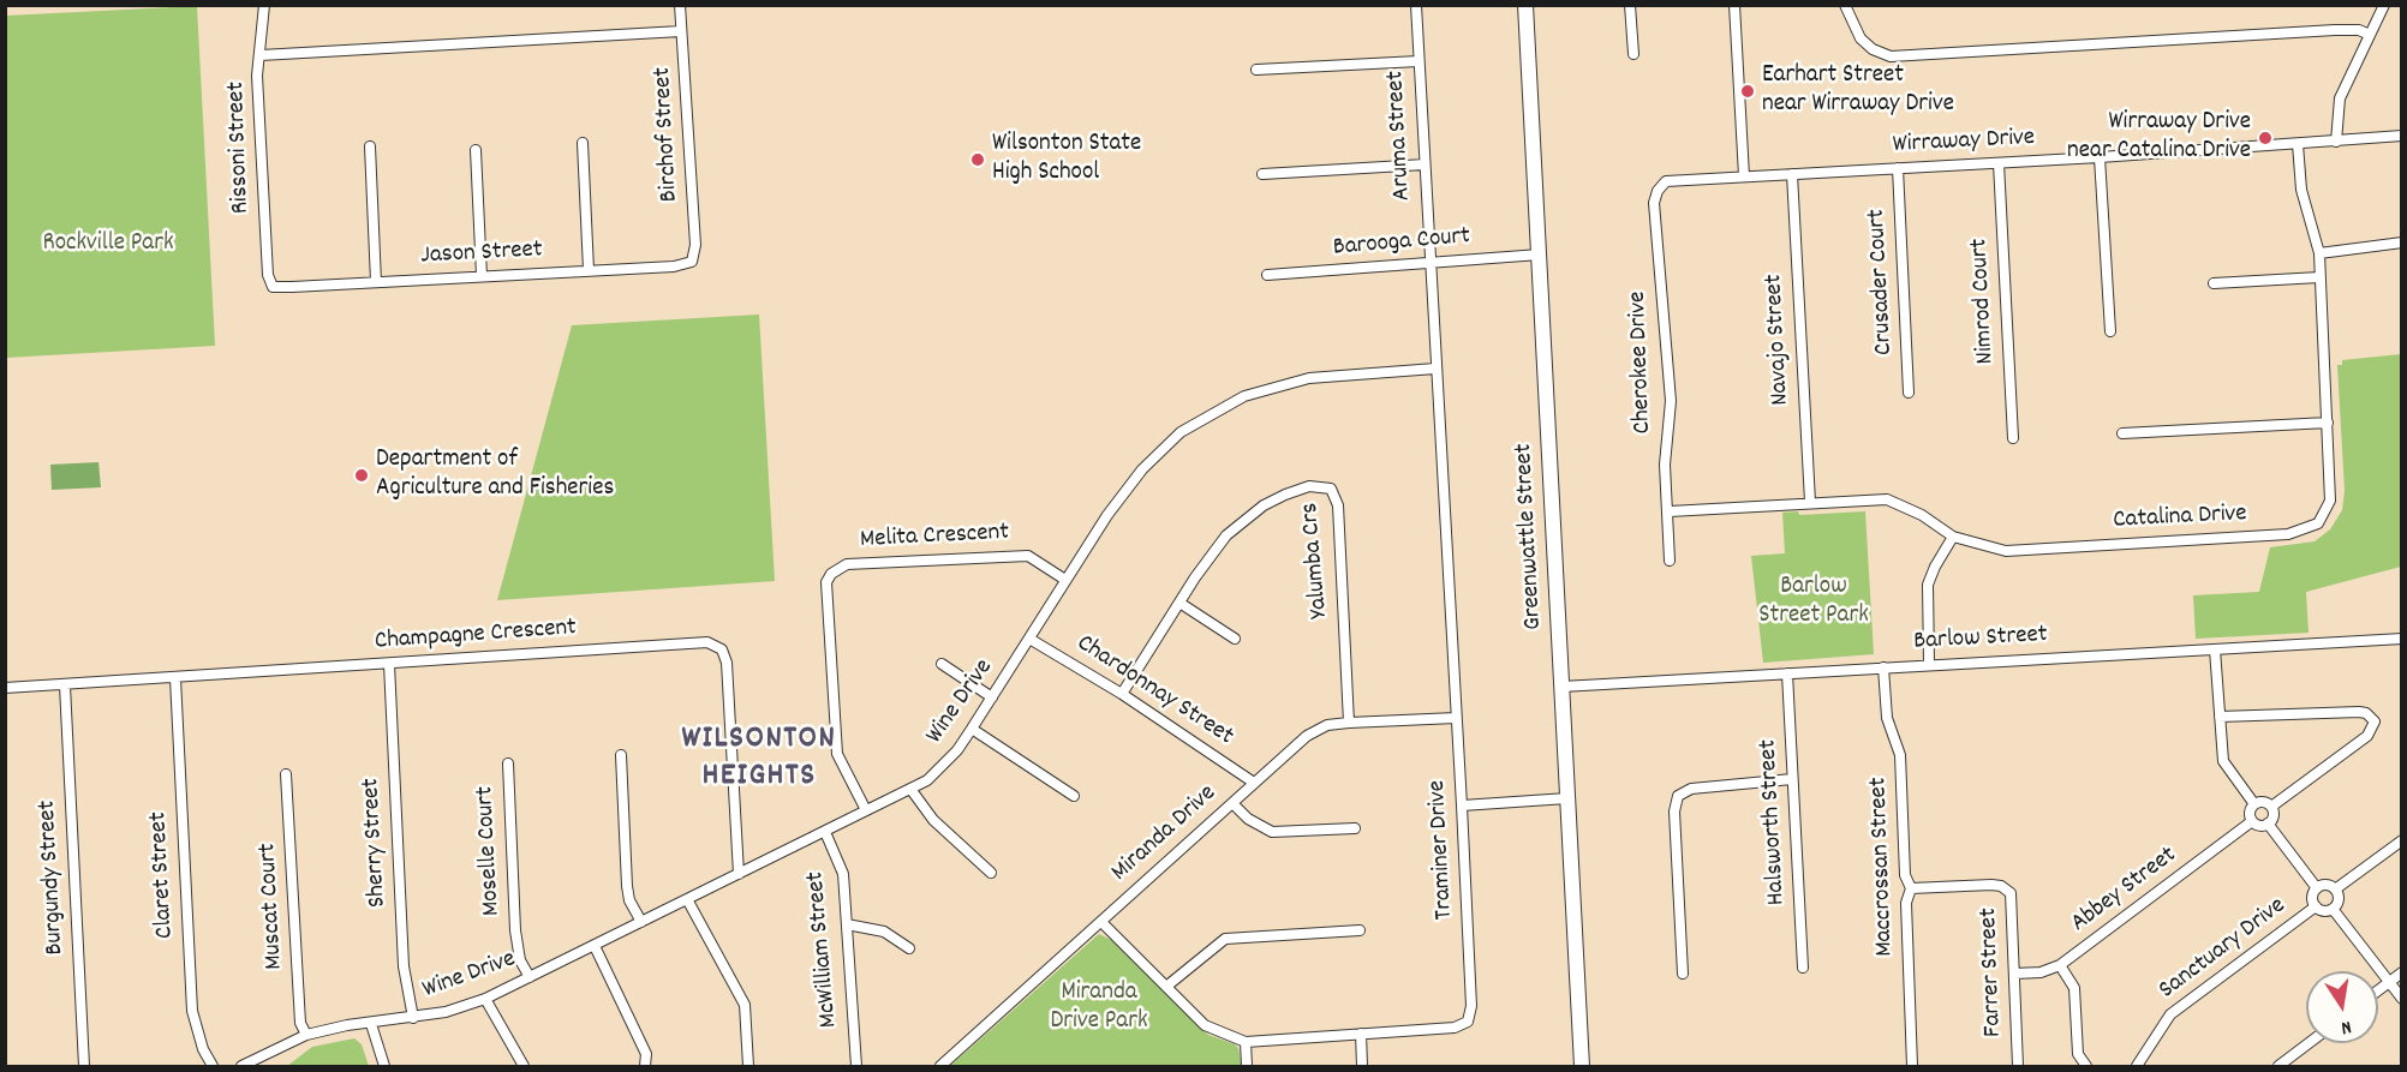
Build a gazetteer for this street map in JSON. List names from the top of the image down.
{
  "streets": {
    "main road": ["Greenwattle Street"],
    "street": [
      "Birchof Street",
      "Aruma Street",
      "Wirraway Drive",
      "Rissoni Street",
      "Barooga Court",
      "Jason Street",
      "Crusader Court",
      "Nimrod Court",
      "Navajo Street",
      "Cherokee Drive",
      "Catalina Drive",
      "Melita Crescent",
      "Yalumba Crs",
      "Champagne Crescent",
      "Barlow Street",
      "Chardonnay Street",
      "Wine Drive",
      "Halsworth Street",
      "Miranda Drive",
      "Sherry Street",
      "Traminer Drive",
      "Moselle Court",
      "Maccrossan Street",
      "Claret Street",
      "Burgundy Street",
      "Abbey Street",
      "Muscat Court",
      "McWilliam Street",
      "Sanctuary Drive",
      "Farrer Street"
    ]
  },
  "crossings": [
    ["Birchof Street", "Jason Street"],
    ["Aruma Street", "Barooga Court"],
    ["Aruma Street", "Traminer Drive"],
    ["Wirraway Drive", "Crusader Court"],
    ["Wirraway Drive", "Nimrod Court"],
    ["Wirraway Drive", "Navajo Street"],
    ["Wirraway Drive", "Cherokee Drive"],
    ["Wirraway Drive", "Catalina Drive"],
    ["Rissoni Street", "Jason Street"],
    ["Barooga Court", "Greenwattle Street"],
    ["Barooga Court", "Traminer Drive"],
    ["Navajo Street", "Catalina Drive"],
    ["Cherokee Drive", "Catalina Drive"],
    ["Greenwattle Street", "Barlow Street"],
    ["Melita Crescent", "Wine Drive"],
    ["Yalumba Crs", "Chardonnay Street"],
    ["Yalumba Crs", "Miranda Drive"],
    ["Champagne Crescent", "Wine Drive"],
    ["Champagne Crescent", "Sherry Street"],
    ["Champagne Crescent", "Claret Street"],
    ["Champagne Crescent", "Burgundy Street"],
    ["Barlow Street", "Halsworth Street"],
    ["Barlow Street", "Maccrossan Street"],
    ["Chardonnay Street", "Wine Drive"],
    ["Chardonnay Street", "Miranda Drive"],
    ["Wine Drive", "Sherry Street"],
    ["Wine Drive", "Traminer Drive"],
    ["Wine Drive", "Moselle Court"],
    ["Wine Drive", "Muscat Court"],
    ["Wine Drive", "McWilliam Street"],
    ["Miranda Drive", "Traminer Drive"],
    ["Maccrossan Street", "Farrer Street"],
    ["Abbey Street", "Farrer Street"]
  ],
  "districts": ["WILSONTON HEIGHTS"],
  "parks": ["Rockville Park", "Barlow Street Park", "Miranda Drive Park"],
  "places": [
    "Earhart Street near Wirraway Drive",
    "Wirraway Drive near Catalina Drive",
    "Wilsonton State High School",
    "Department of Agriculture and Fisheries"
  ],
  "north": "bottom"
}
